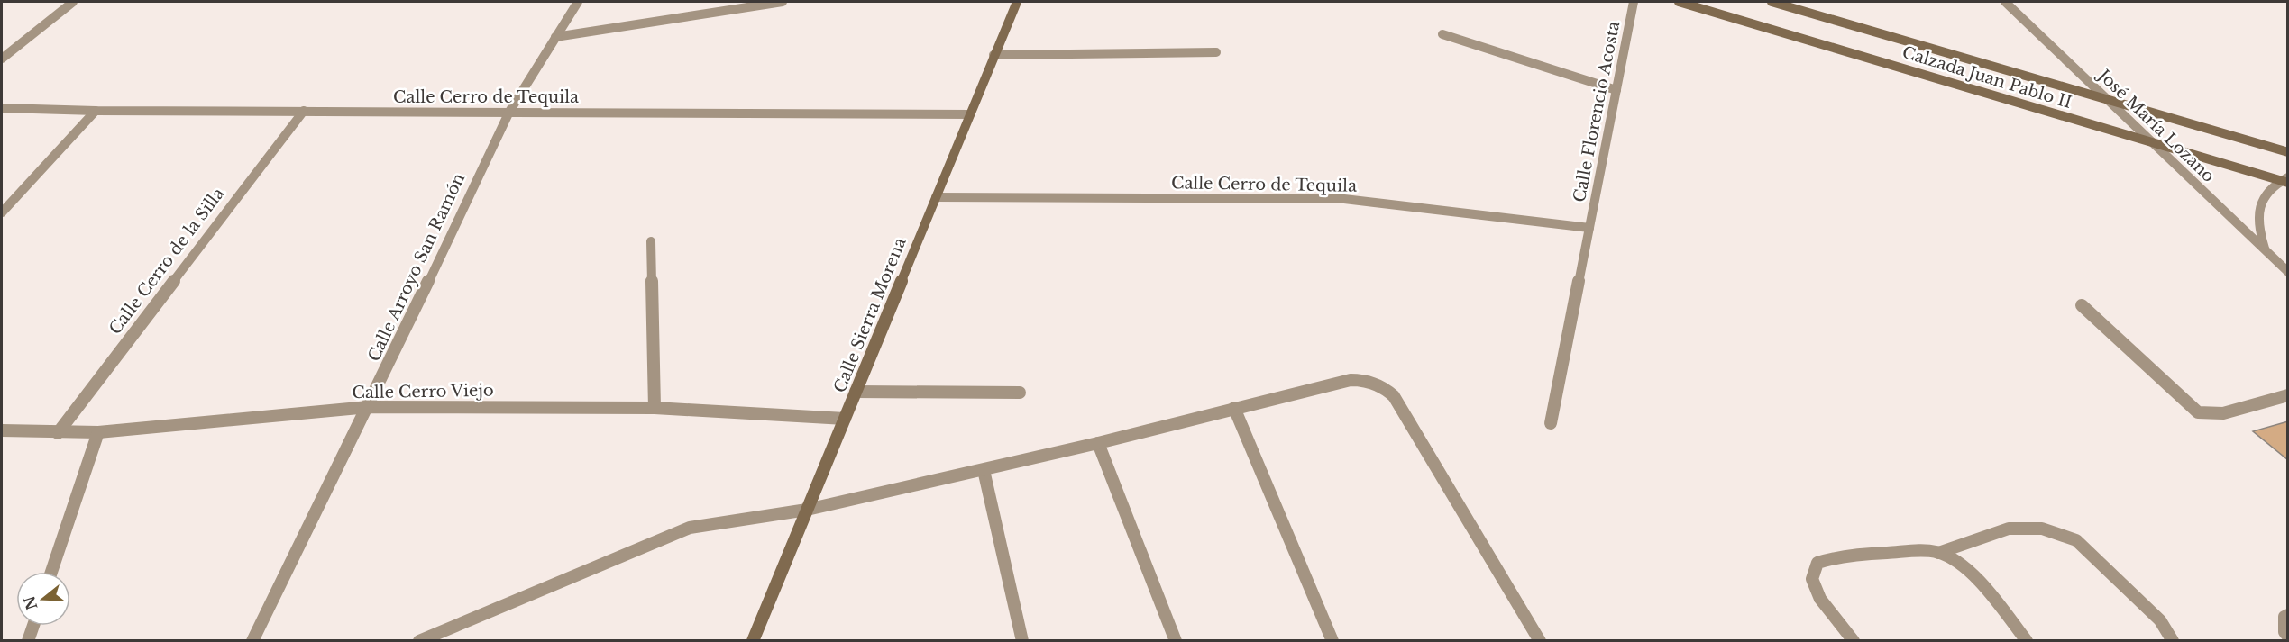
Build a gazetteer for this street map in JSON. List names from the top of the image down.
{
  "streets": {
    "main road": ["Calzada Juan Pablo II", "Calle Sierra Morena"],
    "street": [
      "Calle Cerro de Tequila",
      "Calle Florencio Acosta",
      "José María Lozano",
      "Calle Cerro de la Silla",
      "Calle Arroyo San Ramón",
      "Calle Cerro Viejo"
    ]
  },
  "crossings": [
    ["Calzada Juan Pablo II", "José María Lozano"],
    ["Calle Cerro de Tequila", "Calle Florencio Acosta"],
    ["Calle Cerro de Tequila", "Calle Cerro de la Silla"],
    ["Calle Cerro de Tequila", "Calle Arroyo San Ramón"],
    ["Calle Cerro de Tequila", "Calle Sierra Morena"],
    ["Calle Cerro de la Silla", "Calle Cerro Viejo"],
    ["Calle Arroyo San Ramón", "Calle Cerro Viejo"],
    ["Calle Sierra Morena", "Calle Cerro Viejo"]
  ],
  "north": "left"
}
